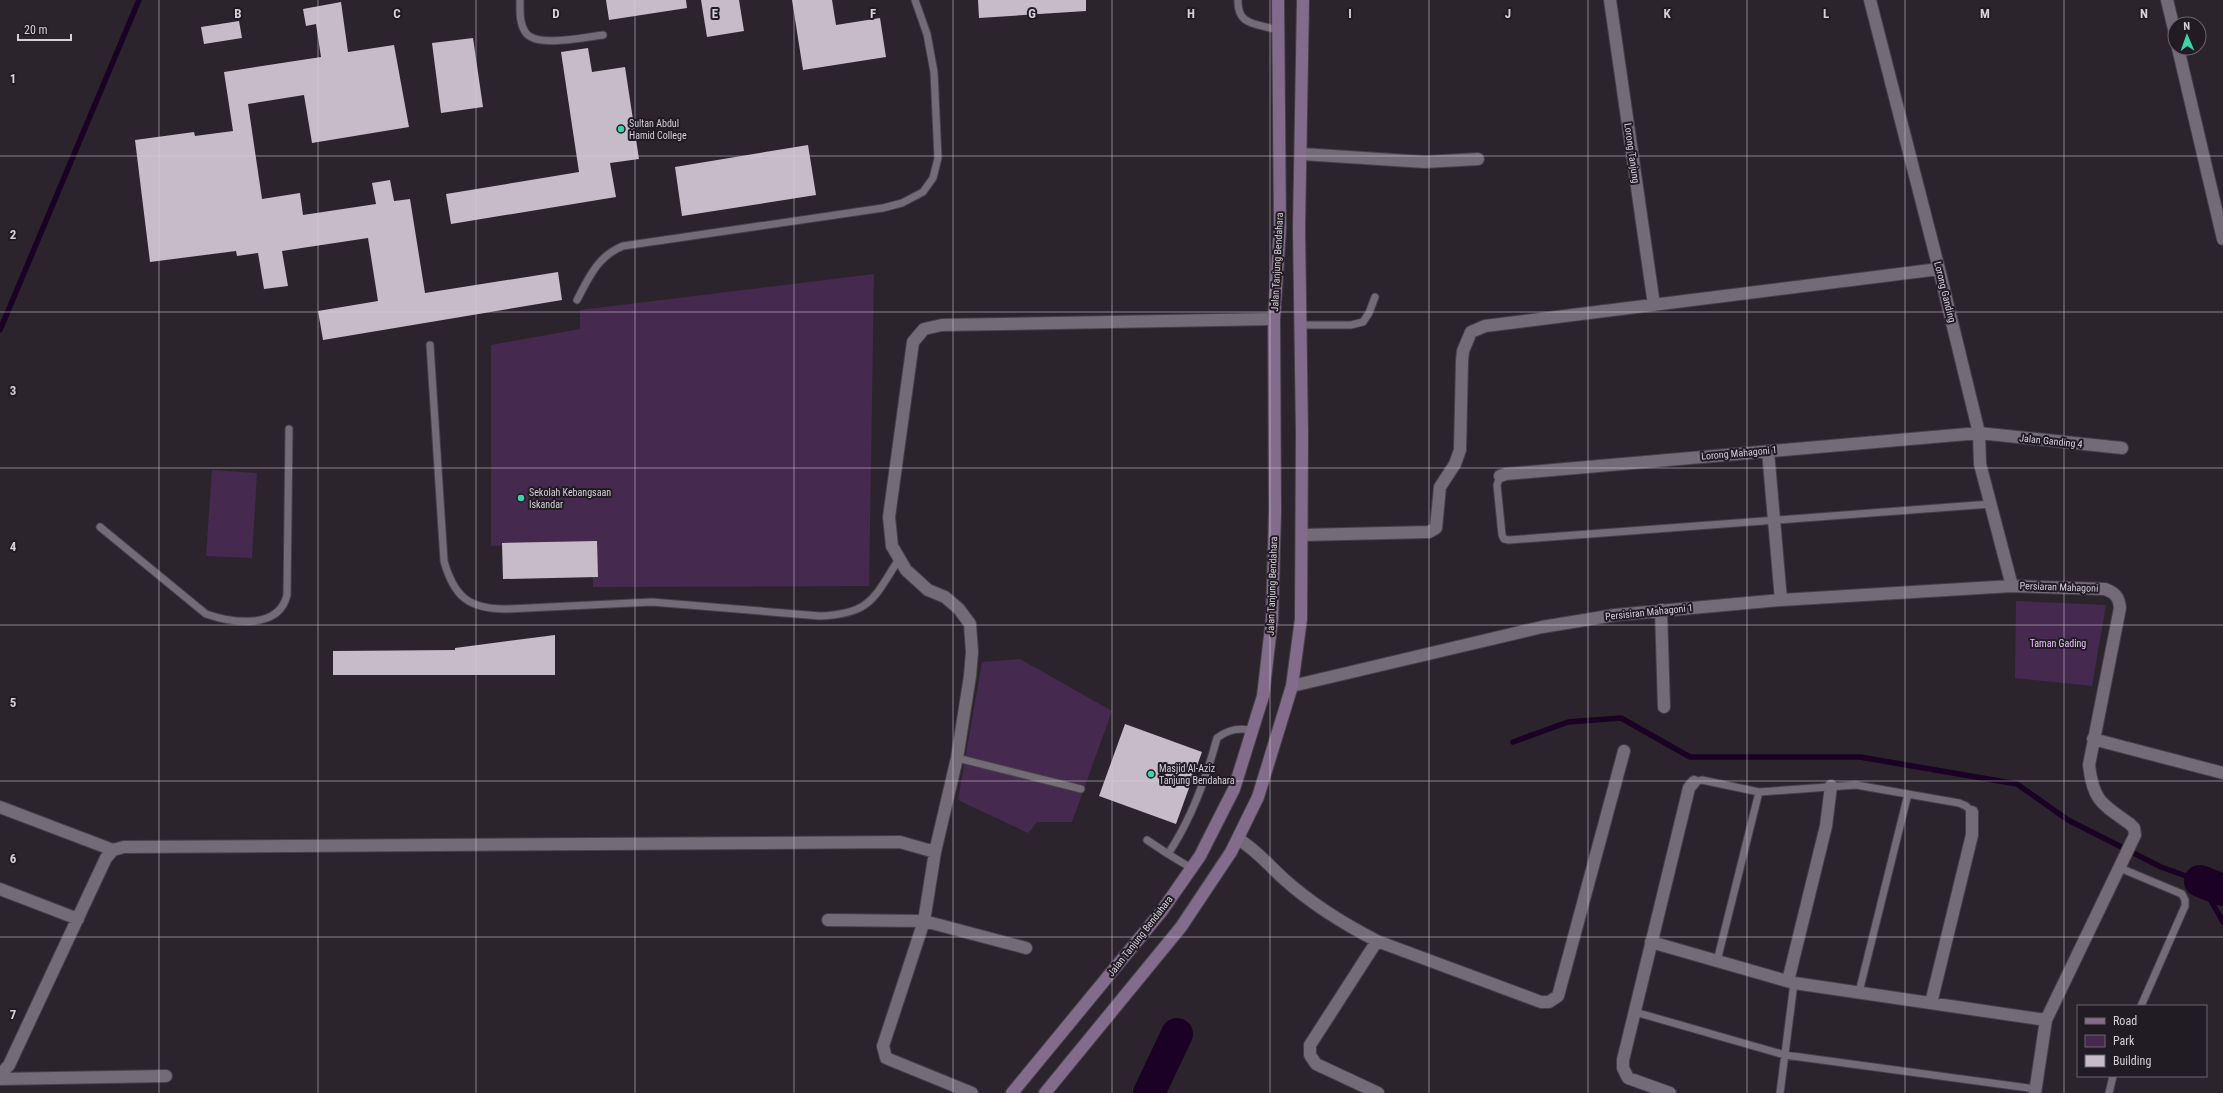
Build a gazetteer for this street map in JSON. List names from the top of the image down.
{
  "streets": {
    "main road": ["Jalan Tanjung Bendahara"],
    "street": [
      "Lorong Tanjung",
      "Lorong Ganding",
      "Jalan Ganding 4",
      "Lorong Mahagoni 1",
      "Persiaran Mahagoni",
      "Persisiran Mahagoni 1"
    ]
  },
  "crossings": [
    ["Jalan Tanjung Bendahara", "Persisiran Mahagoni 1"],
    ["Lorong Ganding", "Jalan Ganding 4"],
    ["Lorong Ganding", "Lorong Mahagoni 1"],
    ["Lorong Ganding", "Persiaran Mahagoni"],
    ["Lorong Ganding", "Persisiran Mahagoni 1"],
    ["Jalan Ganding 4", "Lorong Mahagoni 1"],
    ["Persiaran Mahagoni", "Persisiran Mahagoni 1"]
  ],
  "parks": ["Taman Gading"],
  "places": ["Sultan Abdul Hamid College", "Sekolah Kebangsaan Iskandar", "Masjid Al-Aziz Tanjung Bendahara"],
  "legend": ["Road", "Park", "Building"],
  "scale_bar": "20 m",
  "north": "top",
  "grid": {
    "columns": [
      "B",
      "C",
      "D",
      "E",
      "F",
      "G",
      "H",
      "I",
      "J",
      "K",
      "L",
      "M",
      "N"
    ],
    "rows": [
      "1",
      "2",
      "3",
      "4",
      "5",
      "6",
      "7"
    ]
  }
}
